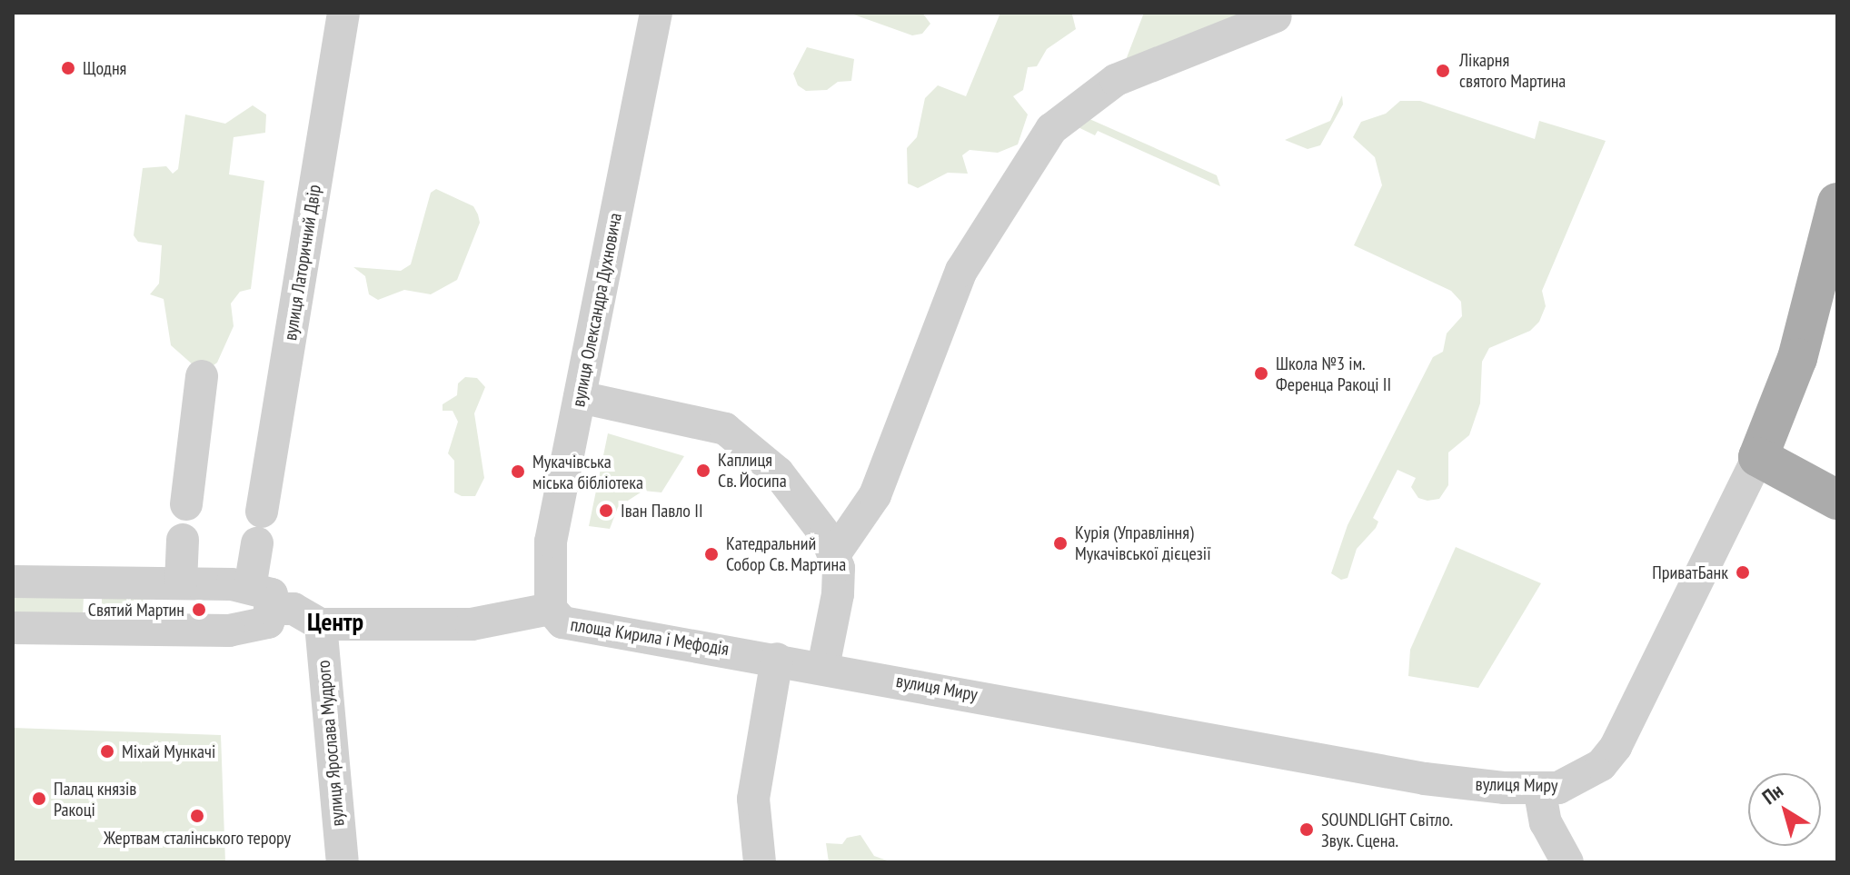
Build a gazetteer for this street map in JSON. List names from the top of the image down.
{
  "streets": {
    "main road": ["вулиця Миру"],
    "street": [
      "вулиця Латоричний Двір",
      "вулиця Олександра Духновича",
      "площа Кирила і Мефодія",
      "вулиця Ярослава Мудрого"
    ]
  },
  "crossings": [
    ["вулиця Латоричний Двір", "площа Кирила і Мефодія"],
    ["вулиця Олександра Духновича", "площа Кирила і Мефодія"],
    ["площа Кирила і Мефодія", "вулиця Миру"],
    ["площа Кирила і Мефодія", "вулиця Ярослава Мудрого"]
  ],
  "districts": ["Центр"],
  "places": [
    "Щодня",
    "Лікарня святого Мартина",
    "Школа №3 ім. Ференца Ракоці II",
    "Каплиця Св. Йосипа",
    "Мукачівська міська бібліотека",
    "Іван Павло ІІ",
    "Курія (Управління) Мукачівської дієцезії",
    "Катедральний Собор Св. Мартина",
    "ПриватБанк",
    "Святий Мартин",
    "Міхай Мункачі",
    "Палац князів Ракоці",
    "Жертвам сталінського терору",
    "SOUNDLIGHT Світло. Звук. Сцена."
  ],
  "north": "top left"
}
